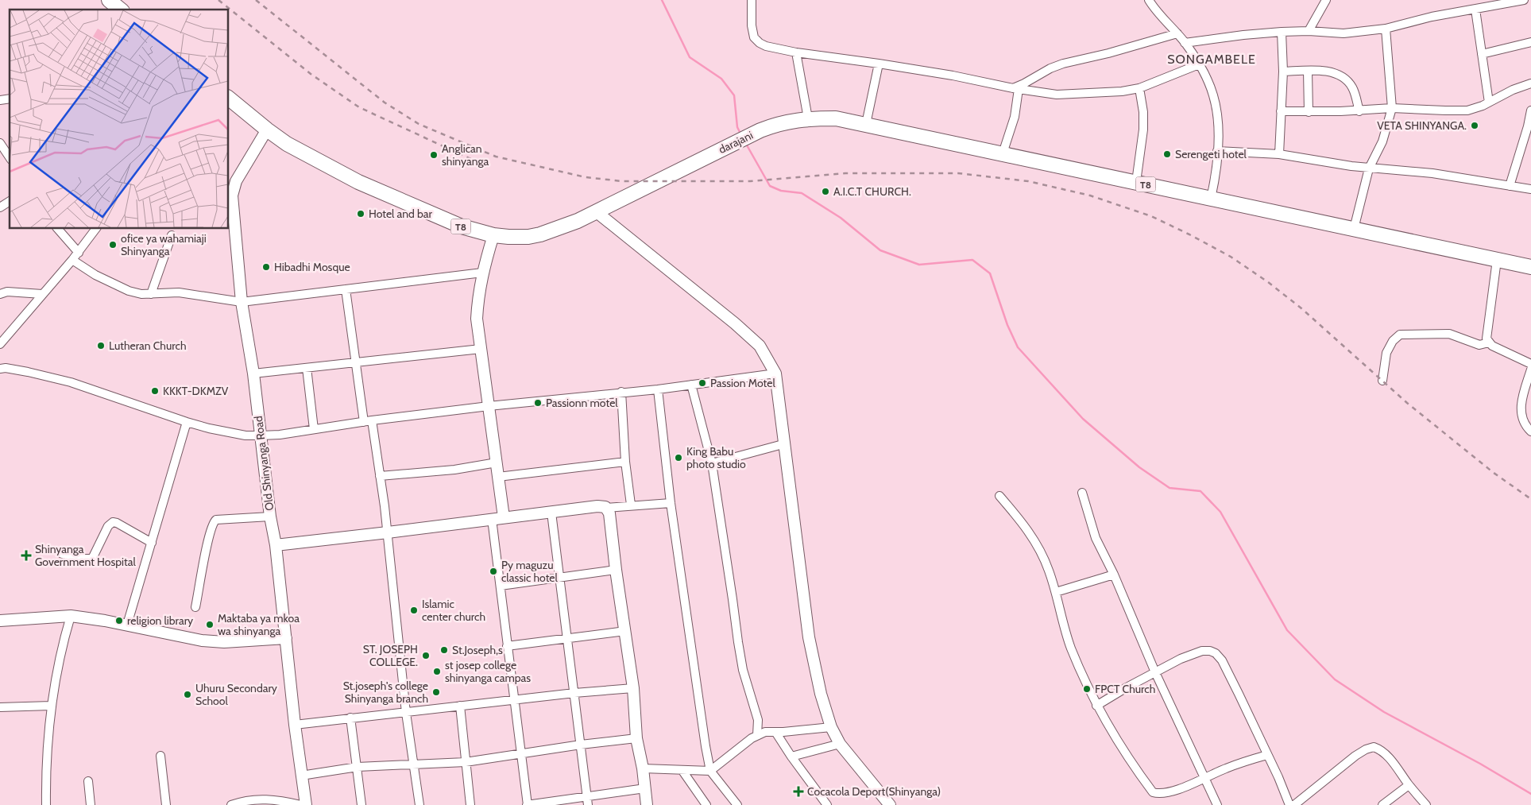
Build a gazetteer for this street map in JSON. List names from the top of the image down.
{
  "streets": {
    "highway": ["darajani", "T8"],
    "street": ["Old Shinyanga Road"]
  },
  "crossings": [
    ["darajani", "T8"],
    ["T8", "Old Shinyanga Road"]
  ],
  "districts": ["SONGAMBELE"],
  "places": {
    "other": [
      "VETA SHINYANGA.",
      "Serengeti hotel",
      "Anglican shinyanga",
      "A.I.C.T CHURCH.",
      "Hotel and bar",
      "ofice ya wahamiaji Shinyanga",
      "Hibadhi Mosque",
      "Lutheran Church",
      "Passion Motel",
      "KKKT-DKMZV",
      "Passionn motel",
      "King Babu photo studio",
      "Py maguzu classic hotel",
      "Islamic center church",
      "religion library",
      "Maktaba ya mkoa wa shinyanga",
      "St.Joseph,s",
      "ST. JOSEPH COLLEGE.",
      "st josep college shinyanga campas",
      "FPCT Church",
      "St.joseph's college Shinyanga branch",
      "Uhuru Secondary School"
    ],
    "health": ["Shinyanga Government Hospital", "Cocacola Deport(Shinyanga)"]
  }
}
